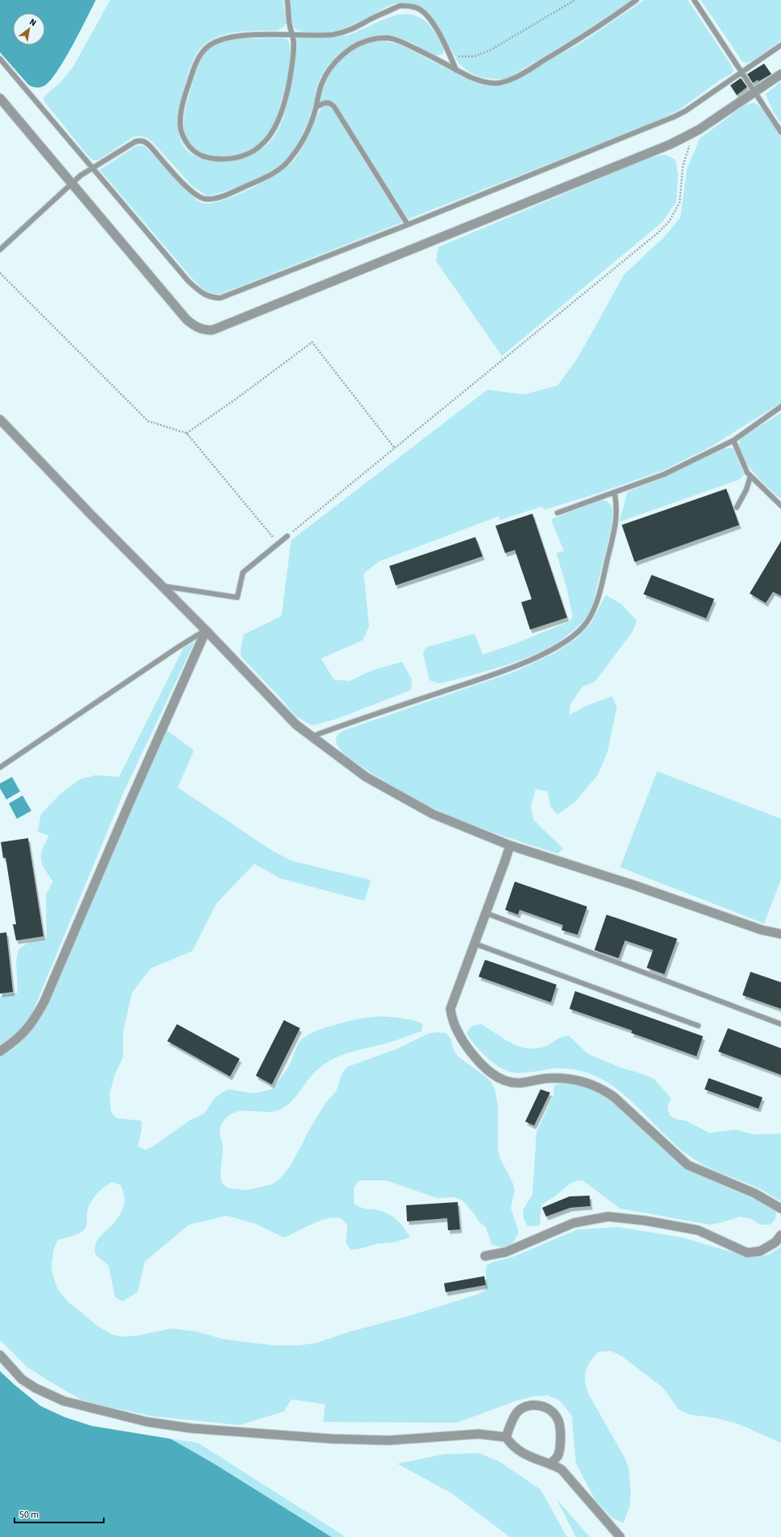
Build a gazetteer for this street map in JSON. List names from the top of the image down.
{
  "scale_bar": "50 m",
  "north": "top right"
}
